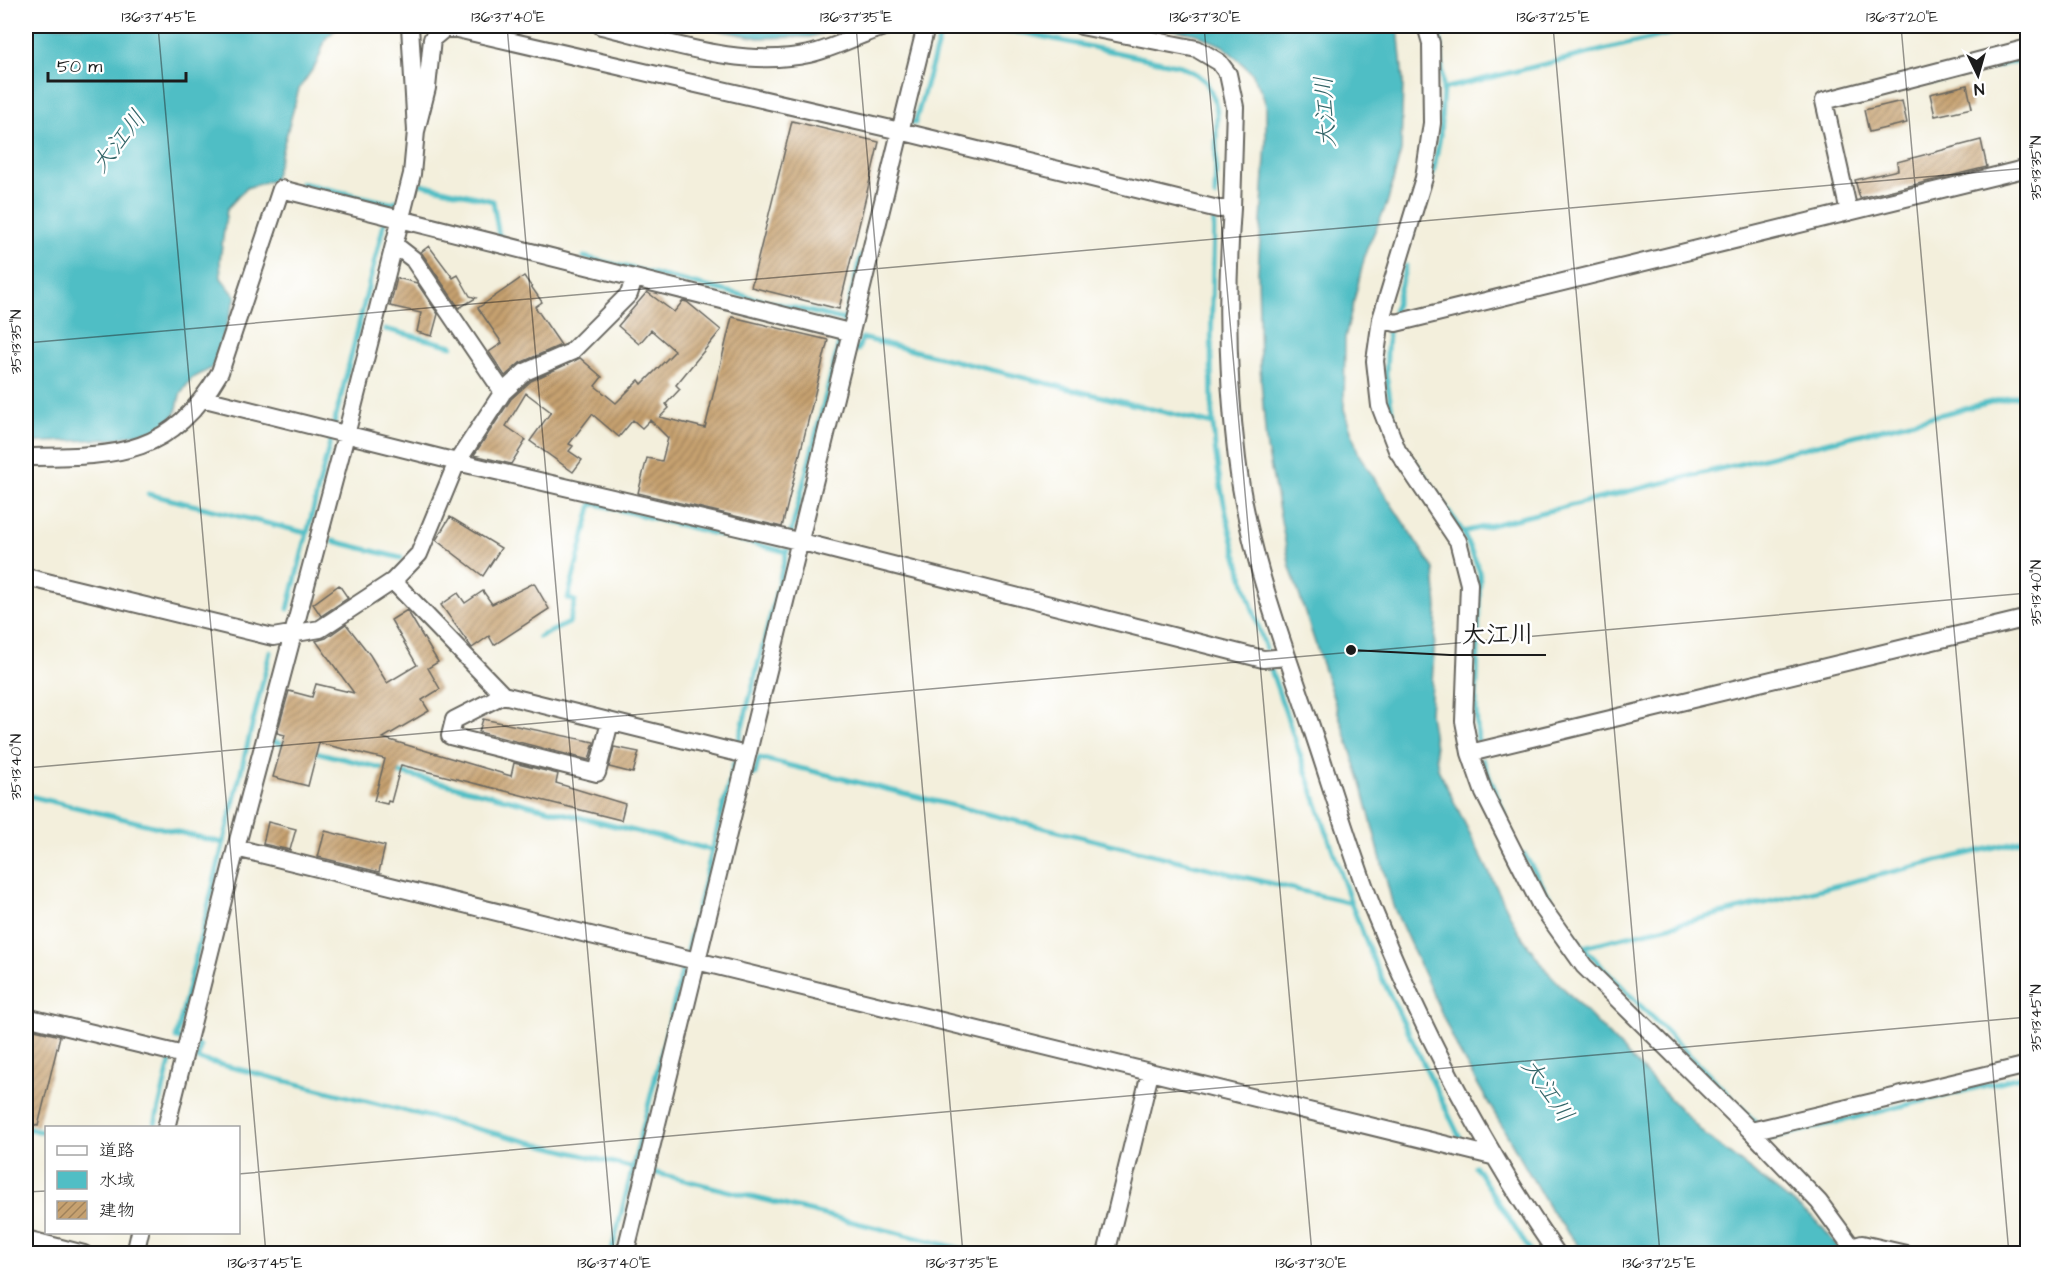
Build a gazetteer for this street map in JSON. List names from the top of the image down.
{
  "water": ["大江川"],
  "places": ["大江川"],
  "legend": ["道路", "水域", "建物"],
  "scale_bar": "50 m",
  "north": "bottom",
  "coordinates": [
    "136°37'45\"E",
    "136°37'40\"E",
    "136°37'35\"E",
    "136°37'30\"E",
    "136°37'25\"E",
    "136°37'20\"E",
    "35°13'35\"N",
    "35°13'40\"N",
    "35°13'45\"N"
  ]
}
